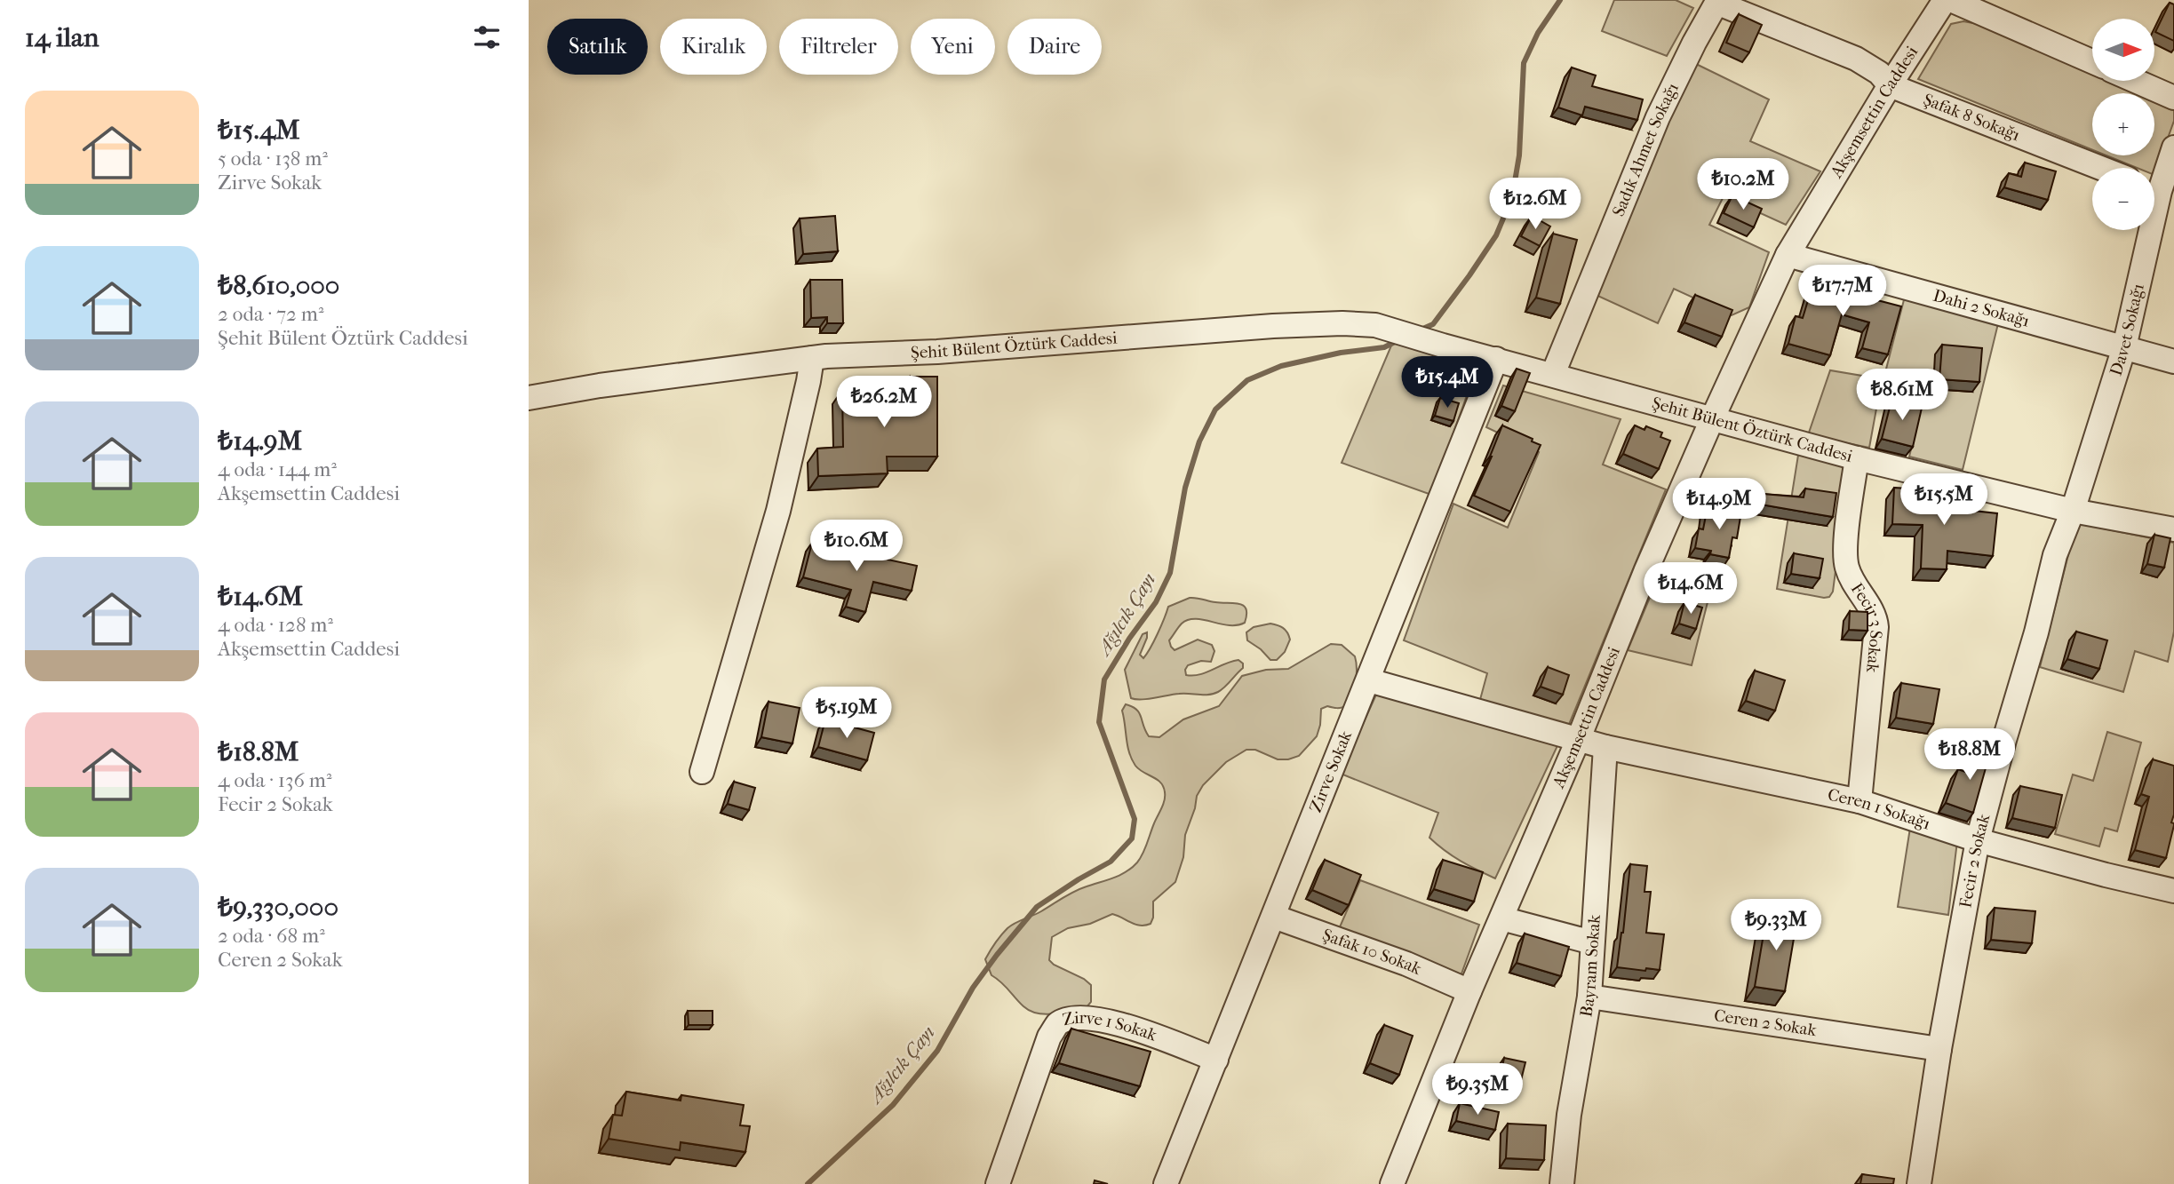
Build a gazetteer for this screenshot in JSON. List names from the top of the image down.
{
  "streets": {
    "street": [
      "Akşemsettin Caddesi",
      "Şafak 8 Sokağı",
      "Sadık Ahmet Sokağı",
      "Dahi 2 Sokağı",
      "Davet Sokağı",
      "Şehit Bülent Öztürk Caddesi",
      "Fecir 3 Sokak",
      "Zirve Sokak",
      "Ceren 1 Sokağı",
      "Fecir 2 Sokak",
      "Şafak 10 Sokak",
      "Bayram Sokak",
      "Ceren 2 Sokak",
      "Zirve 1 Sokak"
    ]
  },
  "crossings": [
    ["Akşemsettin Caddesi", "Şafak 8 Sokağı"],
    ["Akşemsettin Caddesi", "Dahi 2 Sokağı"],
    ["Akşemsettin Caddesi", "Şehit Bülent Öztürk Caddesi"],
    ["Akşemsettin Caddesi", "Ceren 1 Sokağı"],
    ["Akşemsettin Caddesi", "Şafak 10 Sokak"],
    ["Şafak 8 Sokağı", "Sadık Ahmet Sokağı"],
    ["Sadık Ahmet Sokağı", "Şehit Bülent Öztürk Caddesi"],
    ["Dahi 2 Sokağı", "Davet Sokağı"],
    ["Davet Sokağı", "Şehit Bülent Öztürk Caddesi"],
    ["Davet Sokağı", "Fecir 2 Sokak"],
    ["Şehit Bülent Öztürk Caddesi", "Fecir 3 Sokak"],
    ["Şehit Bülent Öztürk Caddesi", "Zirve Sokak"],
    ["Şehit Bülent Öztürk Caddesi", "Fecir 2 Sokak"],
    ["Fecir 3 Sokak", "Ceren 1 Sokağı"],
    ["Zirve Sokak", "Ceren 1 Sokağı"],
    ["Zirve Sokak", "Şafak 10 Sokak"],
    ["Zirve Sokak", "Zirve 1 Sokak"],
    ["Ceren 1 Sokağı", "Fecir 2 Sokak"],
    ["Ceren 1 Sokağı", "Bayram Sokak"],
    ["Fecir 2 Sokak", "Ceren 2 Sokak"],
    ["Bayram Sokak", "Ceren 2 Sokak"]
  ],
  "water": ["Ağılcık Çayı"],
  "north": "right",
  "page": {
    "heading": "14 ilan",
    "map_buttons": ["+", "−"],
    "chip": [
      "Satılık",
      "Kiralık",
      "Filtreler",
      "Yeni",
      "Daire"
    ],
    "list": [
      {
        "name": "₺15.4M",
        "note": "5 oda · 138 m² · Zirve Sokak"
      },
      {
        "name": "₺8,610,000",
        "note": "2 oda · 72 m² · Şehit Bülent Öztürk Caddesi"
      },
      {
        "name": "₺14.9M",
        "note": "4 oda · 144 m² · Akşemsettin Caddesi"
      },
      {
        "name": "₺14.6M",
        "note": "4 oda · 128 m² · Akşemsettin Caddesi"
      },
      {
        "name": "₺18.8M",
        "note": "4 oda · 136 m² · Fecir 2 Sokak"
      },
      {
        "name": "₺9,330,000",
        "note": "2 oda · 68 m² · Ceren 2 Sokak"
      }
    ],
    "price": [
      "₺10.2M",
      "₺12.6M",
      "₺17.7M",
      "₺15.4M",
      "₺8.61M",
      "₺26.2M",
      "₺15.5M",
      "₺14.9M",
      "₺10.6M",
      "₺14.6M",
      "₺5.19M",
      "₺18.8M",
      "₺9.33M",
      "₺9.35M"
    ]
  }
}
